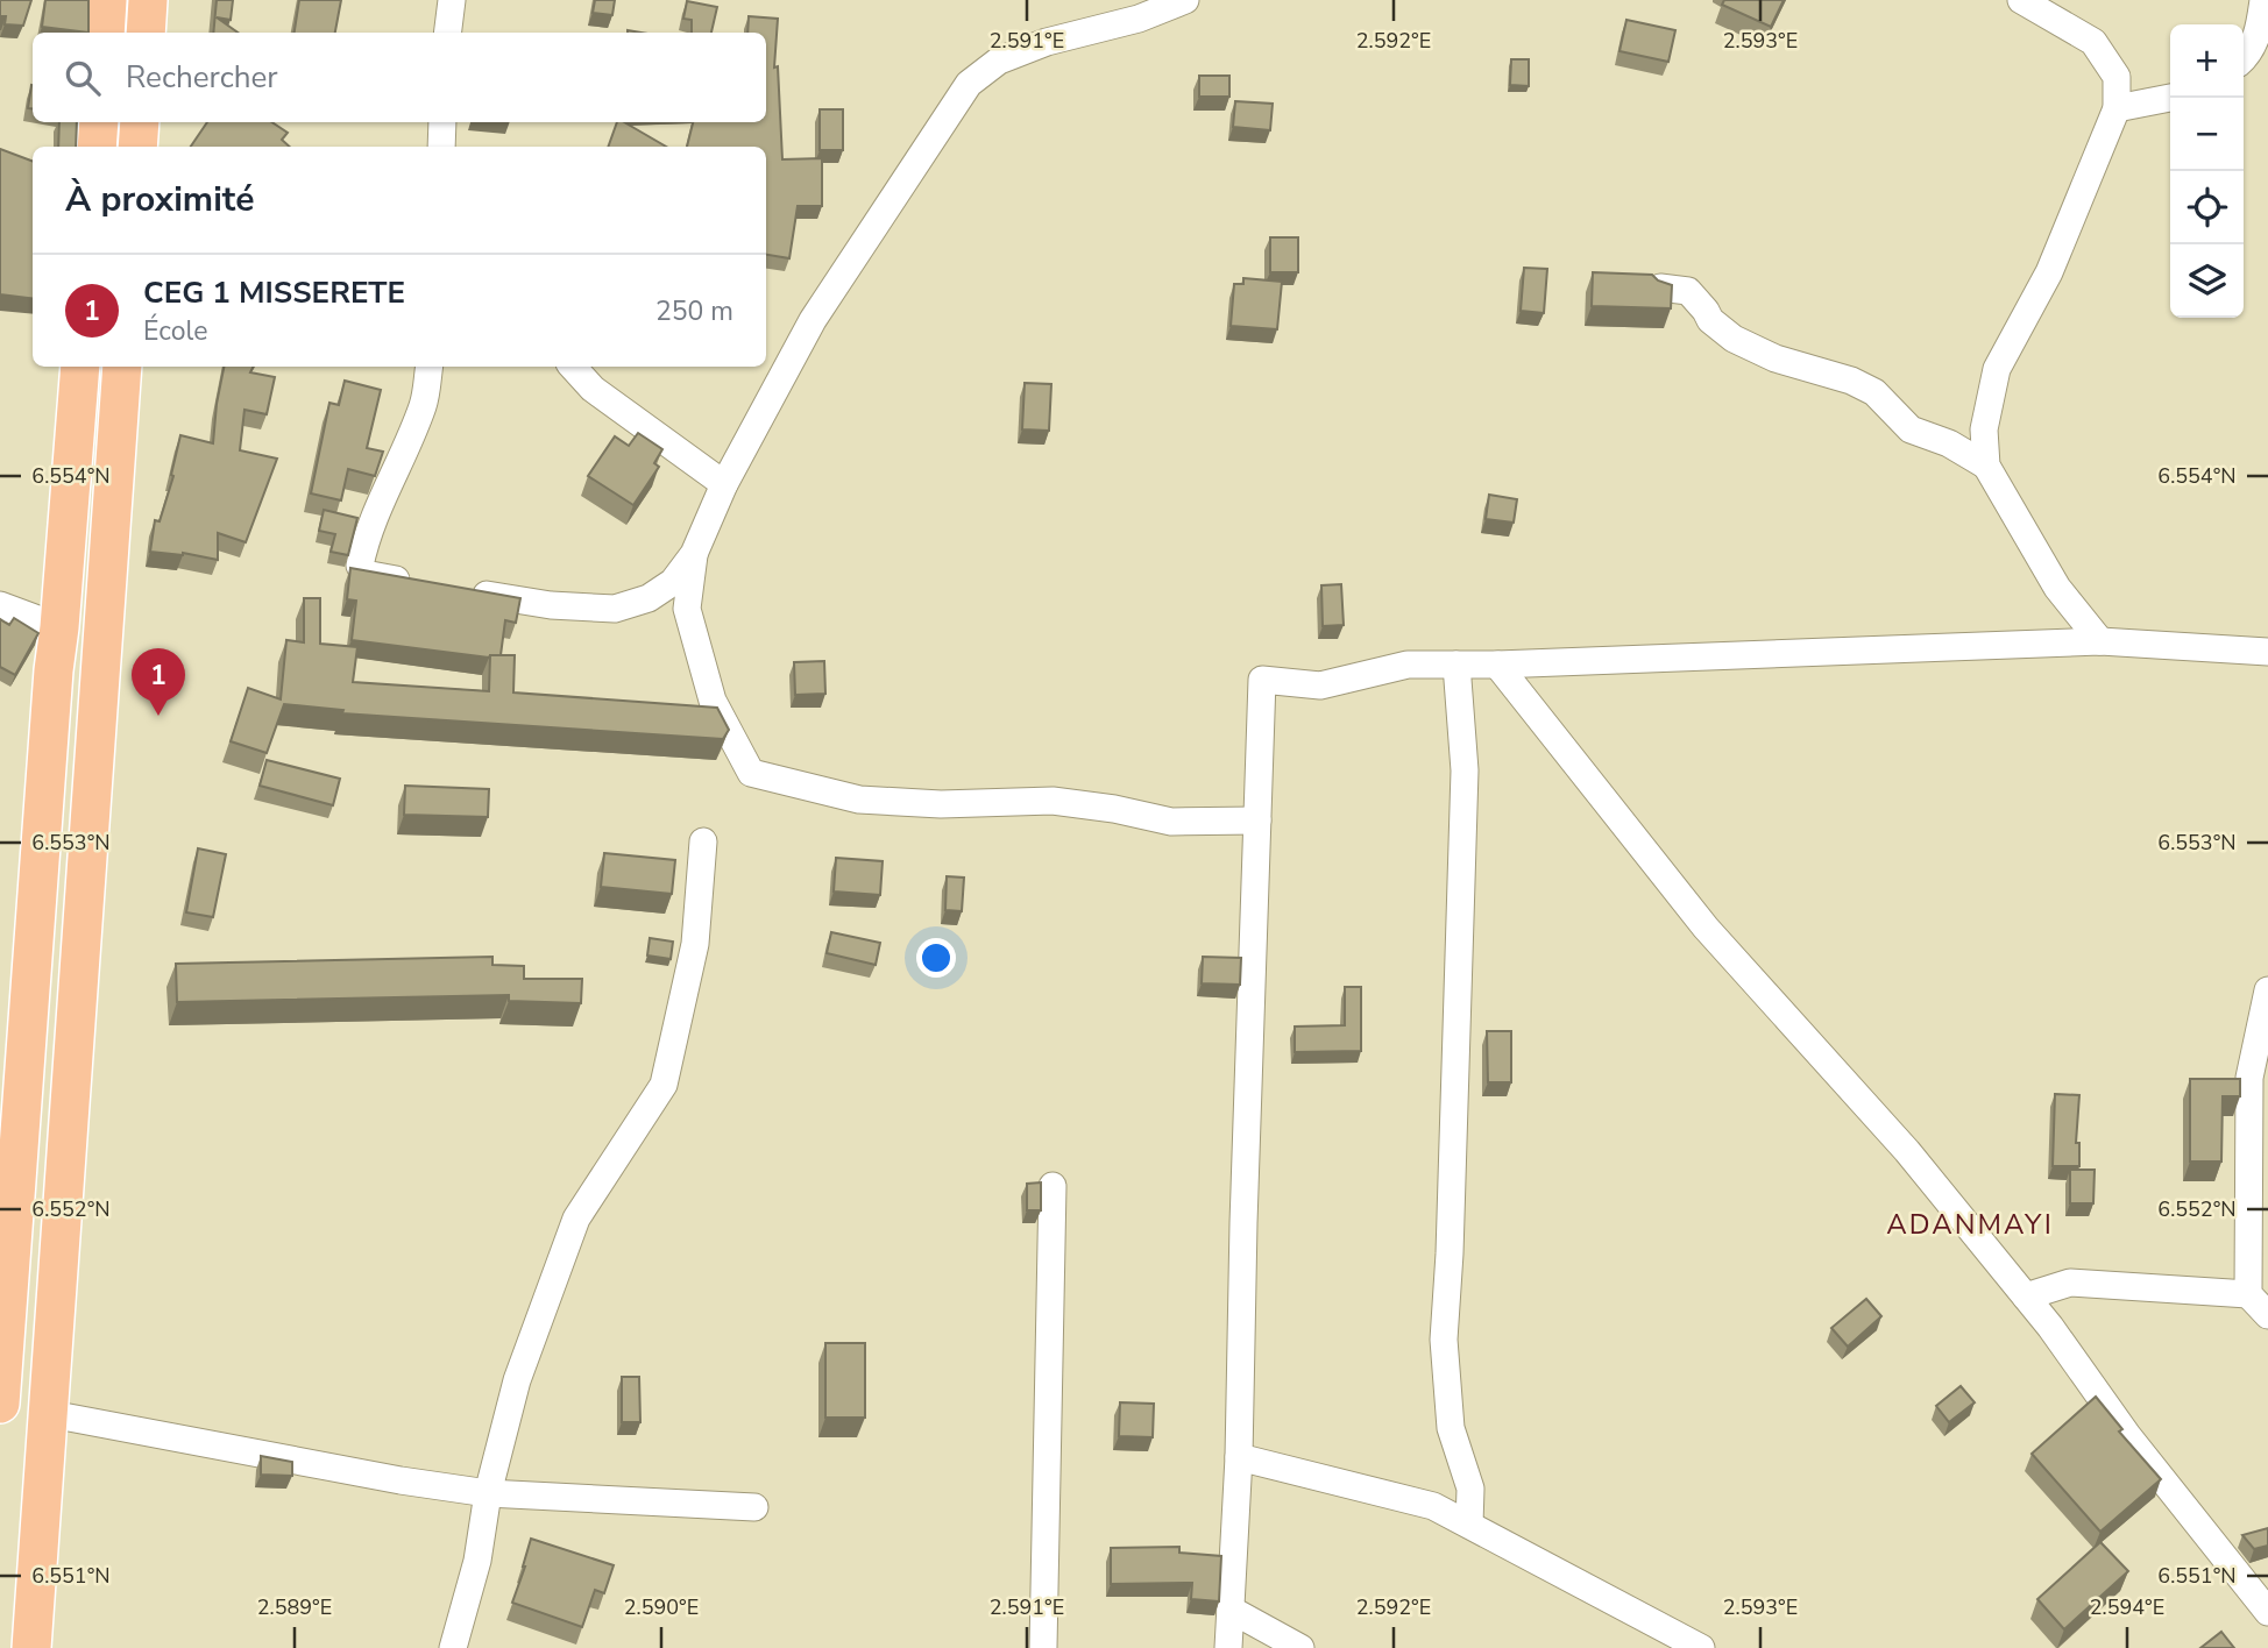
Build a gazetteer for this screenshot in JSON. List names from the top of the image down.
{
  "districts": ["ADANMAYI"],
  "page": {
    "map_buttons": ["+", "−"],
    "search": "Rechercher",
    "heading": "À proximité",
    "list": [
      {
        "mark": "1",
        "name": "CEG 1 MISSERETE",
        "note": "École",
        "value": "250 m"
      }
    ],
    "pins": "1"
  },
  "coordinates": [
    "2.591°E",
    "2.592°E",
    "2.593°E",
    "6.554°N",
    "6.553°N",
    "6.552°N",
    "6.551°N",
    "2.589°E",
    "2.590°E",
    "2.594°E"
  ]
}
